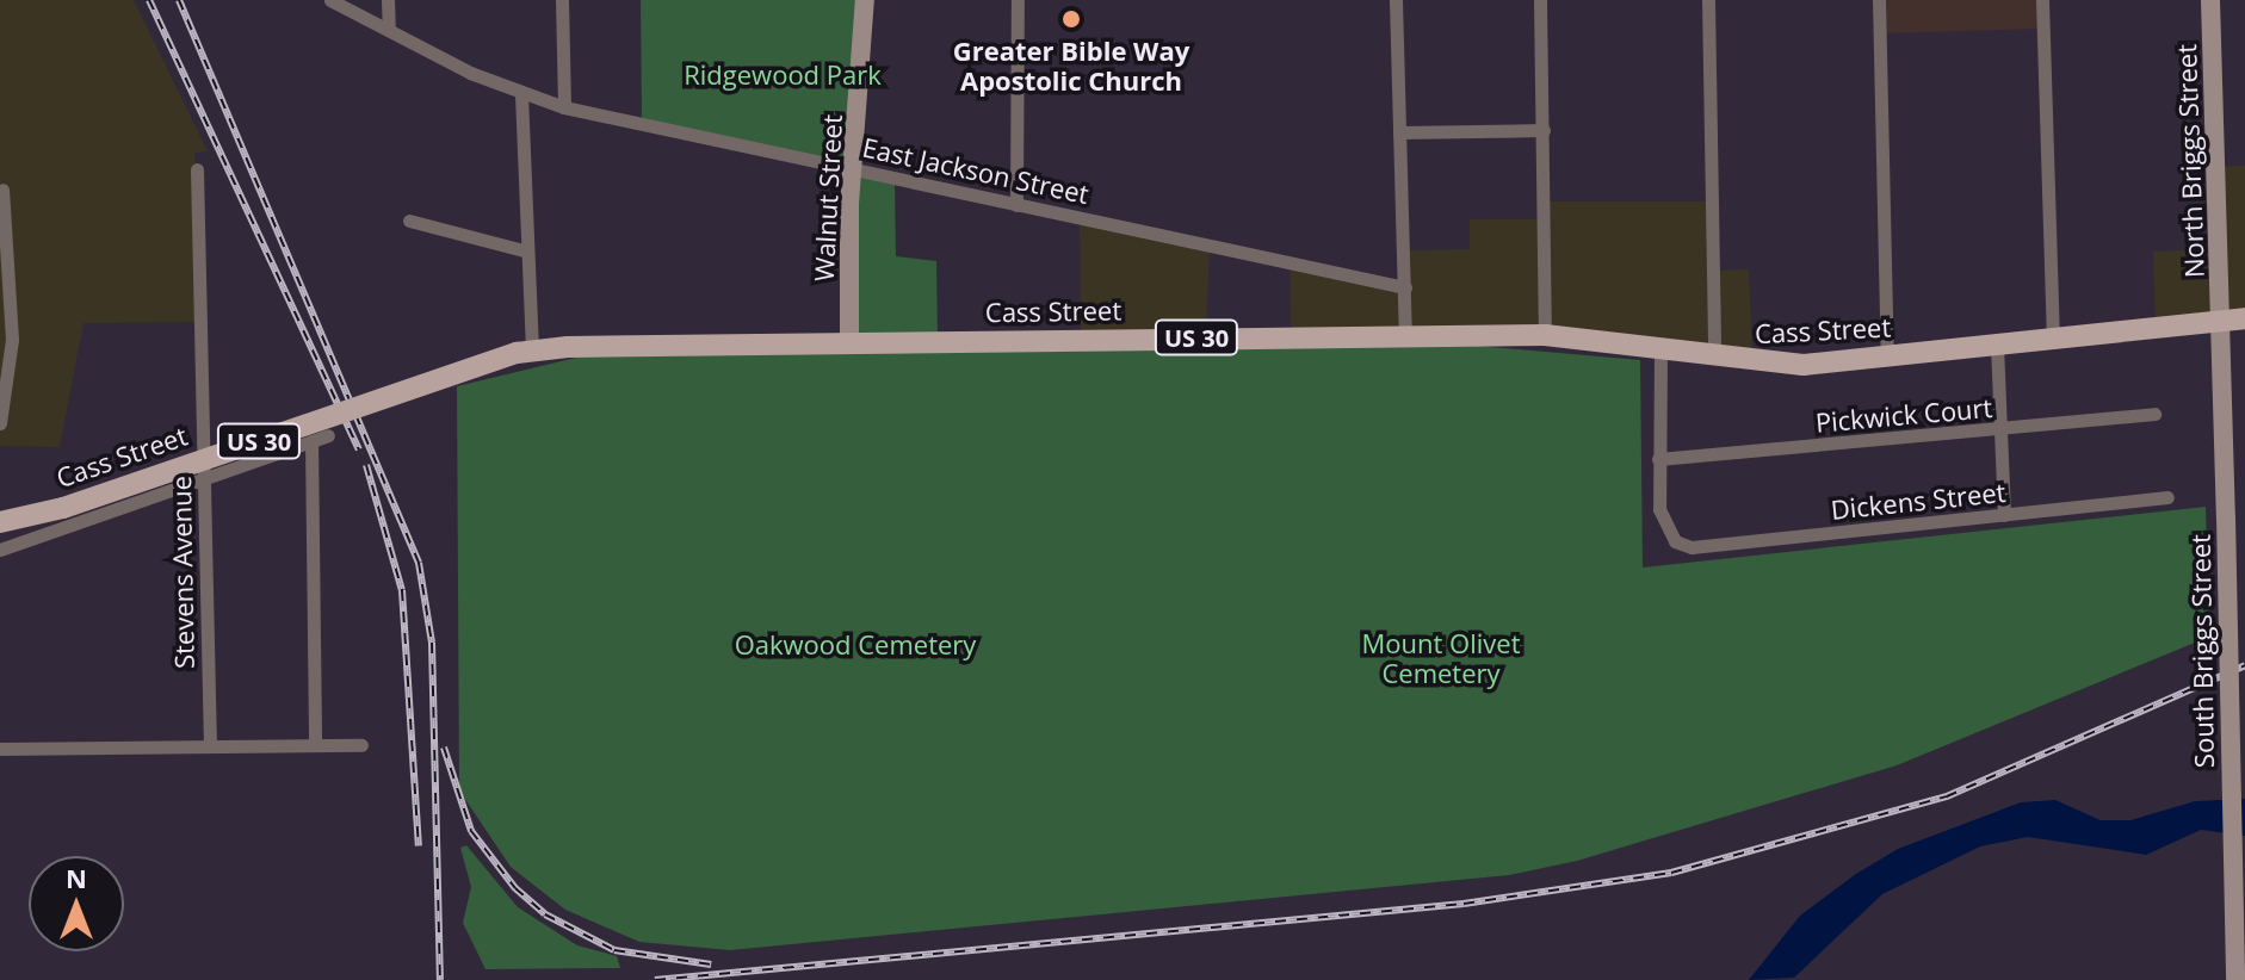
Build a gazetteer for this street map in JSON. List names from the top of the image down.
{
  "streets": {
    "main road": ["Cass Street", "US 30"],
    "street": [
      "North Briggs Street",
      "East Jackson Street",
      "Walnut Street",
      "Pickwick Court",
      "Dickens Street",
      "Stevens Avenue",
      "South Briggs Street"
    ]
  },
  "crossings": [
    ["North Briggs Street", "Cass Street"],
    ["North Briggs Street", "South Briggs Street"],
    ["East Jackson Street", "Walnut Street"],
    ["Walnut Street", "Cass Street"],
    ["Cass Street", "South Briggs Street"],
    ["Pickwick Court", "Dickens Street"]
  ],
  "parks": ["Ridgewood Park", "Mount Olivet Cemetery", "Oakwood Cemetery"],
  "places": ["Greater Bible Way Apostolic Church"],
  "north": "top"
}
